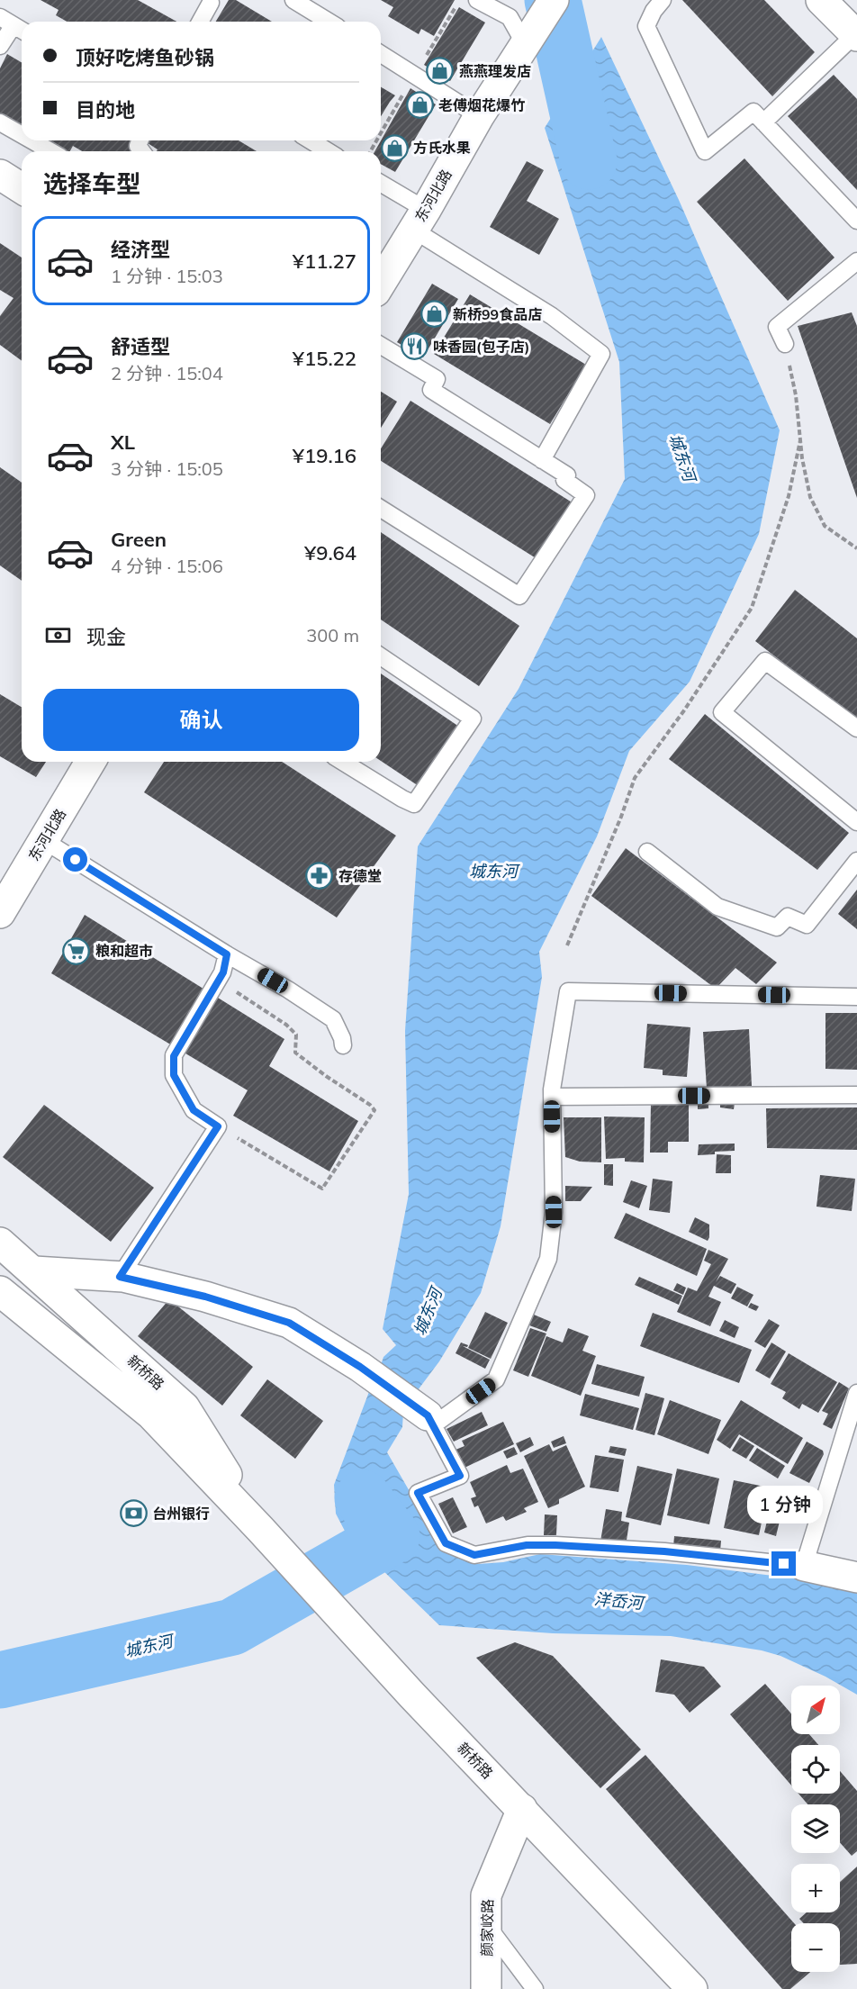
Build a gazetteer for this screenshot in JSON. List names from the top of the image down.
{
  "streets": {
    "street": ["东河北路", "新桥路", "颜家峧路"]
  },
  "crossings": [
    ["新桥路", "颜家峧路"]
  ],
  "water": ["城东河", "洋岙河"],
  "places": {
    "shop": [
      "燕燕理发店",
      "老傅烟花爆竹",
      "方氏水果",
      "新桥99食品店"
    ],
    "restaurant": ["味香园(包子店)"],
    "pharmacy": ["存德堂"],
    "supermarket": ["粮和超市"],
    "bank": ["台州银行"]
  },
  "north": "top right",
  "page": {
    "banner": ["顶好吃烤鱼砂锅", "目的地"],
    "heading": "选择车型",
    "list": [
      {
        "name": "经济型",
        "note": "1 分钟 · 15:03",
        "value": "¥11.27"
      },
      {
        "name": "舒适型",
        "note": "2 分钟 · 15:04",
        "value": "¥15.22"
      },
      {
        "name": "XL",
        "note": "3 分钟 · 15:05",
        "value": "¥19.16"
      },
      {
        "name": "Green",
        "note": "4 分钟 · 15:06",
        "value": "¥9.64"
      }
    ],
    "pay": ["现金", "300 m"],
    "buttons": "确认",
    "bubble": "1 分钟",
    "map_buttons": ["+", "−"]
  }
}
